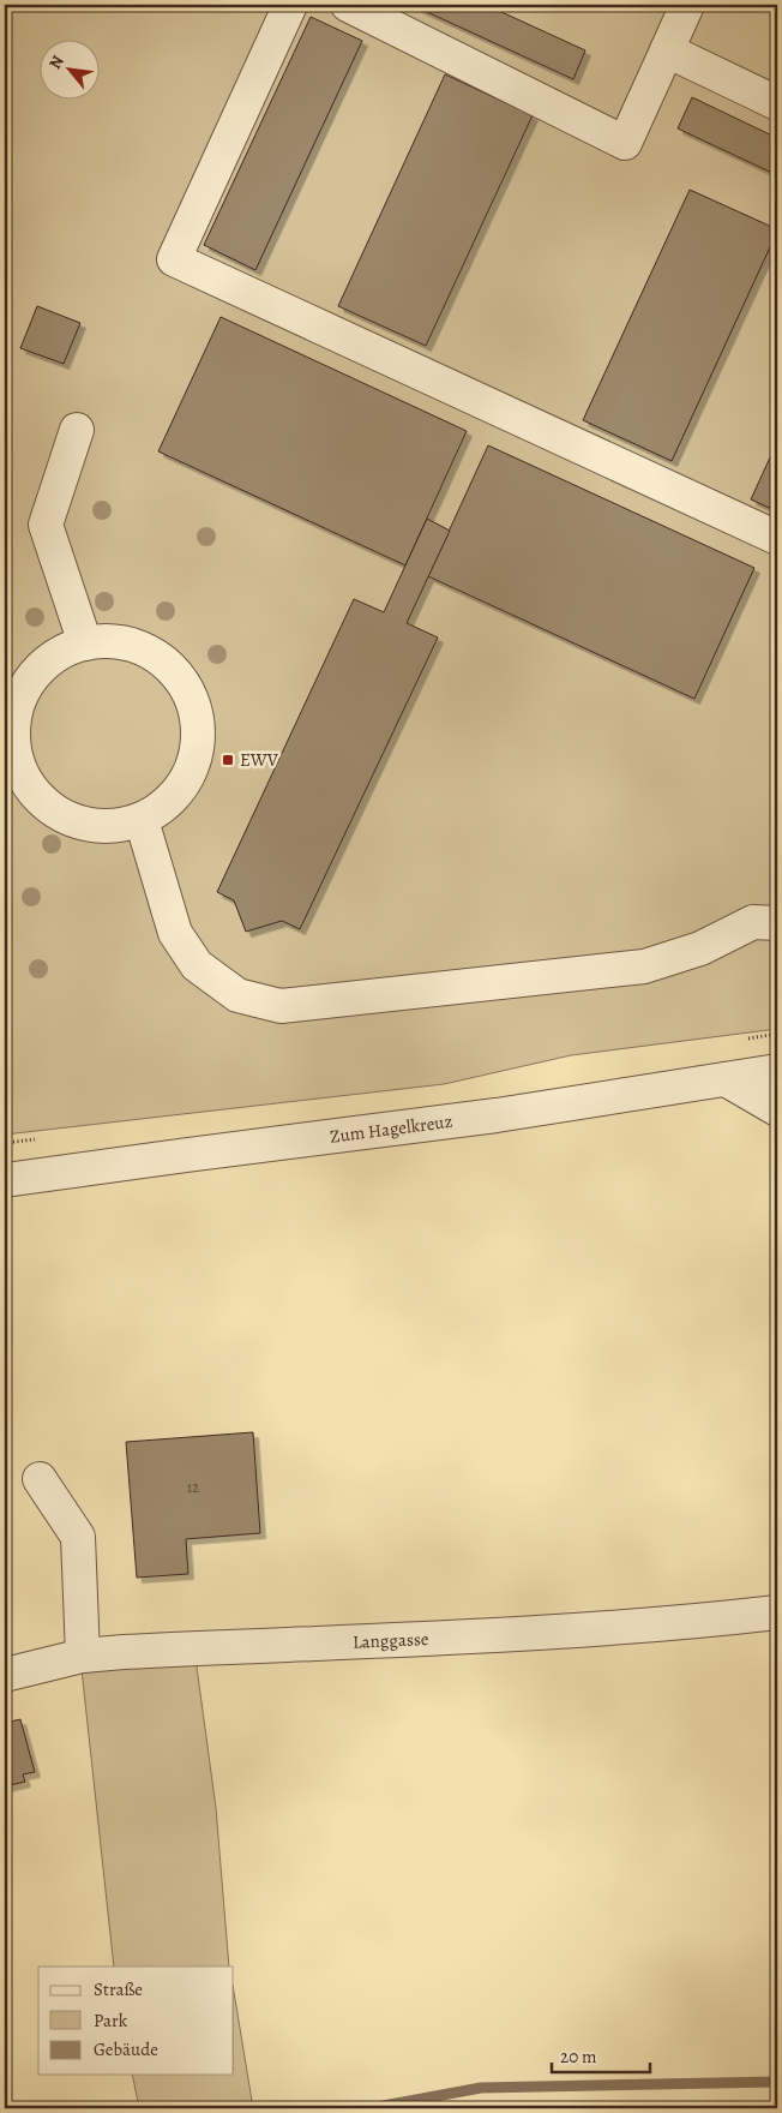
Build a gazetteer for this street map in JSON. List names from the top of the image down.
{
  "streets": {
    "street": ["Zum Hagelkreuz", "Langgasse"]
  },
  "places": {
    "transit": ["EWV"]
  },
  "house_numbers": ["12"],
  "legend": ["Straße", "Park", "Gebäude"],
  "scale_bar": "20 m",
  "north": "top left"
}
